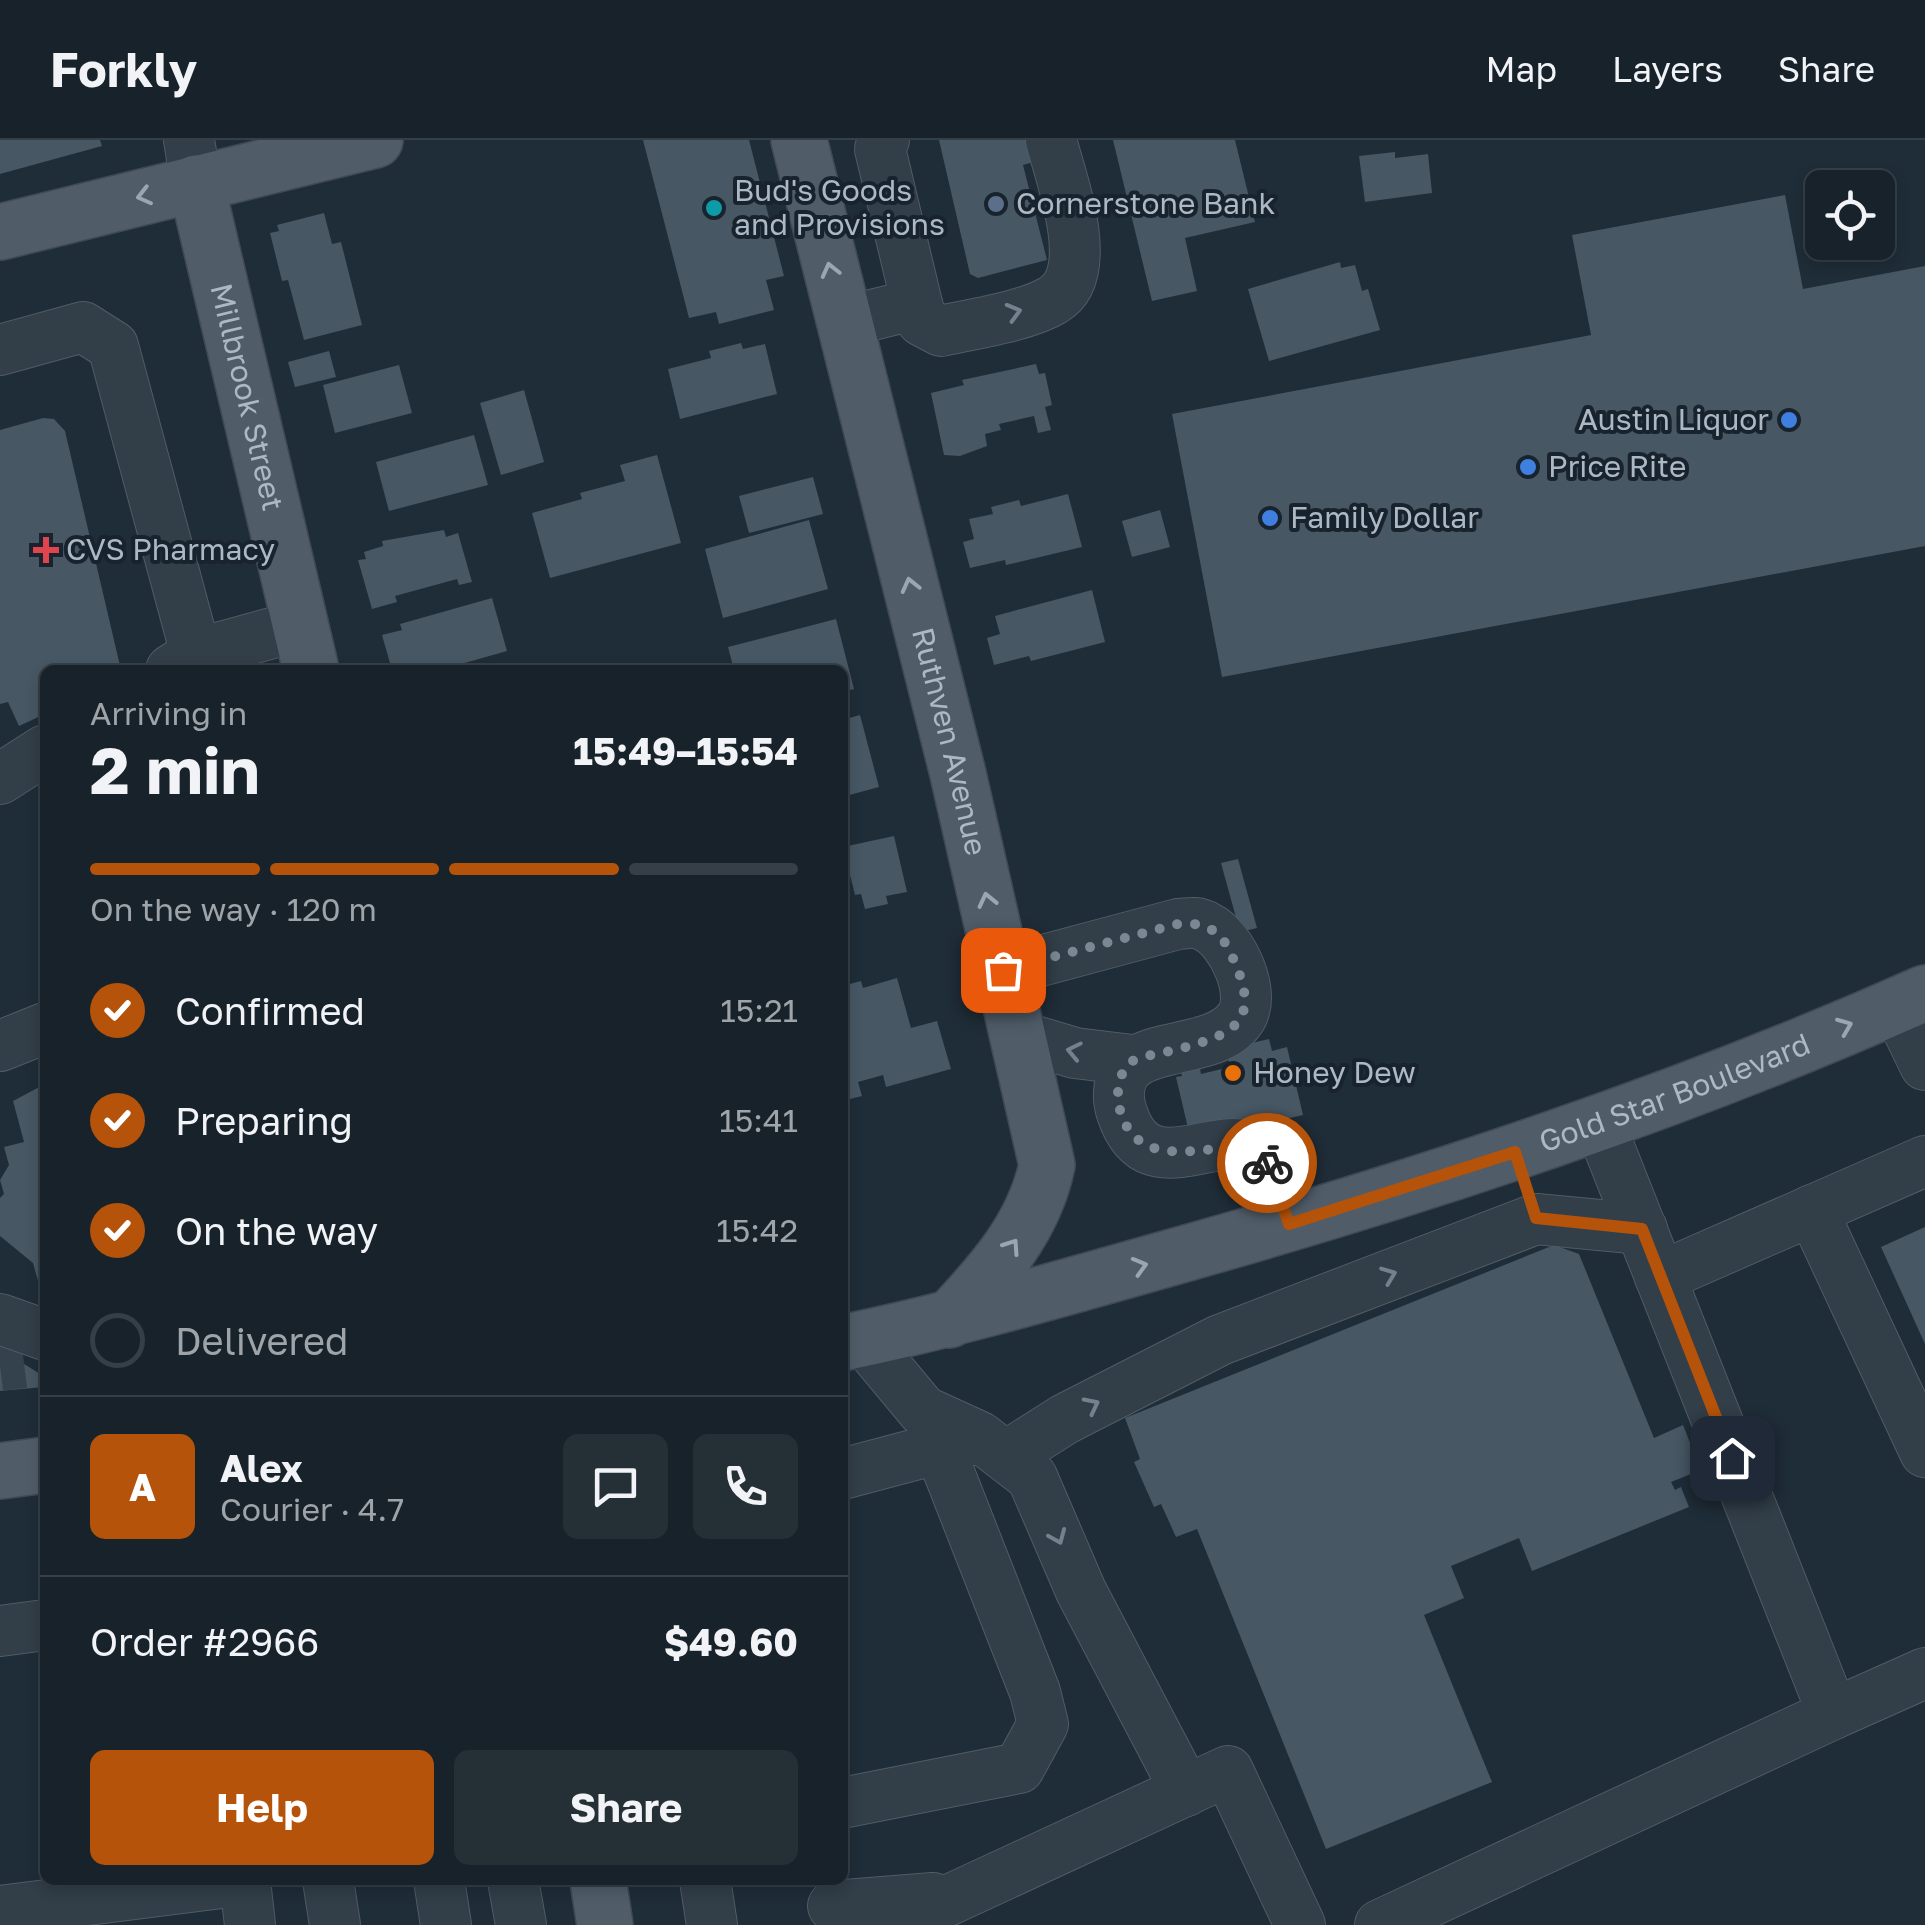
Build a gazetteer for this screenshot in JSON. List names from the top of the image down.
{
  "streets": {
    "main road": ["Millbrook Street", "Ruthven Avenue", "Gold Star Boulevard"]
  },
  "crossings": [
    ["Ruthven Avenue", "Gold Star Boulevard"]
  ],
  "one_way": ["Ruthven Avenue", "Gold Star Boulevard"],
  "places": {
    "other": [
      "Cornerstone Bank",
      "Bud's Goods and Provisions",
      "Austin Liquor",
      "Price Rite",
      "Family Dollar",
      "Honey Dew"
    ],
    "health": ["CVS Pharmacy"]
  },
  "page": {
    "header": "Forkly",
    "nav": ["Map", "Layers", "Share"],
    "heading": ["2 min", "Arriving in", "15:49–15:54"],
    "panel": [
      "Alex",
      "Courier · 4.7",
      "Order #2966",
      "$49.60"
    ],
    "bar": "On the way · 120 m",
    "list": [
      ["Confirmed", "15:21"],
      ["Preparing", "15:41"],
      ["On the way", "15:42"],
      "Delivered"
    ],
    "round": "A",
    "buttons": ["Help", "Share"]
  }
}
